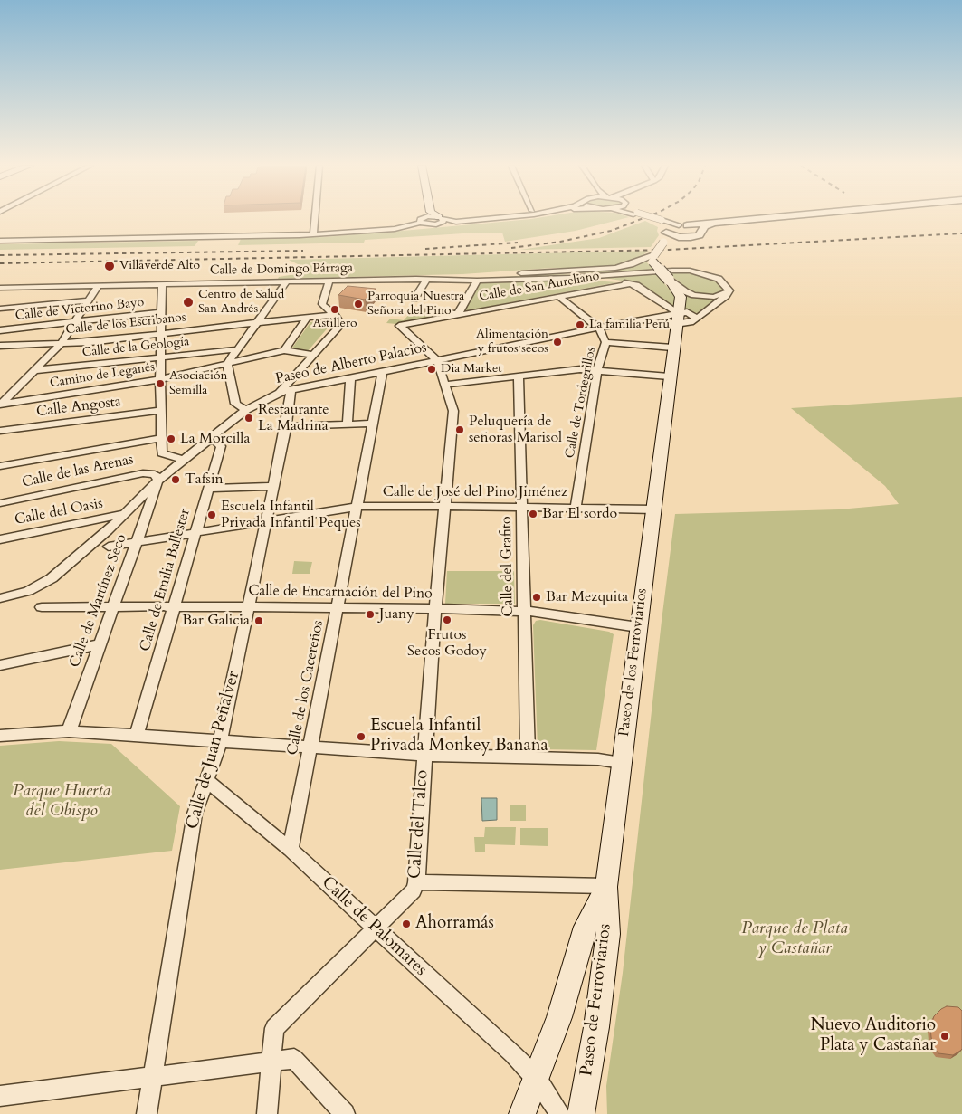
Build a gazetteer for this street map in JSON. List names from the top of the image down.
{
  "streets": {
    "main road": ["Paseo de los Ferroviarios", "Paseo de Ferroviarios"],
    "street": [
      "Calle de Domingo Párraga",
      "Calle de San Aureliano",
      "Calle de Victorino Bayo",
      "Calle de los Escribanos",
      "Calle de la Geología",
      "Paseo de Alberto Palacios",
      "Camino de Leganés",
      "Calle de Tordegrillos",
      "Calle Angosta",
      "Calle de las Arenas",
      "Calle de José del Pino Jiménez",
      "Calle del Oasis",
      "Calle del Grafito",
      "Calle de Emilia Ballester",
      "Calle de Encarnación del Pino",
      "Calle de Martínez Seco",
      "Calle de los Cacereños",
      "Calle de Juan Peñalver",
      "Calle del Talco",
      "Calle de Palomares"
    ]
  },
  "crossings": [
    ["Calle de San Aureliano", "Paseo de Alberto Palacios"],
    ["Calle de San Aureliano", "Calle de Tordegrillos"],
    ["Calle de San Aureliano", "Calle del Talco"],
    ["Paseo de Alberto Palacios", "Calle de Tordegrillos"],
    ["Paseo de Alberto Palacios", "Calle de las Arenas"],
    ["Paseo de Alberto Palacios", "Calle del Oasis"],
    ["Paseo de Alberto Palacios", "Calle de Emilia Ballester"],
    ["Paseo de Alberto Palacios", "Calle de Martínez Seco"],
    ["Paseo de Alberto Palacios", "Paseo de los Ferroviarios"],
    ["Paseo de Alberto Palacios", "Calle de los Cacereños"],
    ["Paseo de Alberto Palacios", "Calle de Juan Peñalver"],
    ["Paseo de Alberto Palacios", "Calle del Talco"],
    ["Calle de Tordegrillos", "Calle de José del Pino Jiménez"],
    ["Calle de las Arenas", "Calle de Martínez Seco"],
    ["Calle de José del Pino Jiménez", "Calle del Grafito"],
    ["Calle de José del Pino Jiménez", "Calle de Emilia Ballester"],
    ["Calle de José del Pino Jiménez", "Calle de Martínez Seco"],
    ["Calle de José del Pino Jiménez", "Paseo de los Ferroviarios"],
    ["Calle de José del Pino Jiménez", "Calle de los Cacereños"],
    ["Calle de José del Pino Jiménez", "Calle de Juan Peñalver"],
    ["Calle de José del Pino Jiménez", "Calle del Talco"],
    ["Calle del Grafito", "Calle de Encarnación del Pino"],
    ["Calle de Emilia Ballester", "Calle de Encarnación del Pino"],
    ["Calle de Encarnación del Pino", "Calle de Martínez Seco"],
    ["Calle de Encarnación del Pino", "Paseo de los Ferroviarios"],
    ["Calle de Encarnación del Pino", "Calle de los Cacereños"],
    ["Calle de Encarnación del Pino", "Calle de Juan Peñalver"],
    ["Calle de Encarnación del Pino", "Calle del Talco"],
    ["Paseo de los Ferroviarios", "Calle de Palomares"],
    ["Paseo de los Ferroviarios", "Paseo de Ferroviarios"],
    ["Calle de los Cacereños", "Calle de Palomares"],
    ["Calle de Juan Peñalver", "Calle de Palomares"],
    ["Calle del Talco", "Calle de Palomares"]
  ],
  "parks": ["Parque Huerta del Obispo", "Parque de Plata y Castañar"],
  "places": [
    "Villaverde Alto",
    "Centro de Salud San Andrés",
    "Parroquia Nuestra Señora del Pino",
    "Astillero",
    "La familia Perú",
    "Alimentación y frutos secos",
    "Dia Market",
    "Asociación Semilla",
    "Restaurante La Madrina",
    "Peluquería de señoras Marisol",
    "La Morcilla",
    "Tafsin",
    "Bar El sordo",
    "Escuela Infantil Privada Infantil Peques",
    "Bar Mezquita",
    "Juany",
    "Frutos Secos Godoy",
    "Bar Galicia",
    "Escuela Infantil Privada Monkey Banana",
    "Ahorramás",
    "Nuevo Auditorio Plata y Castañar"
  ]
}
